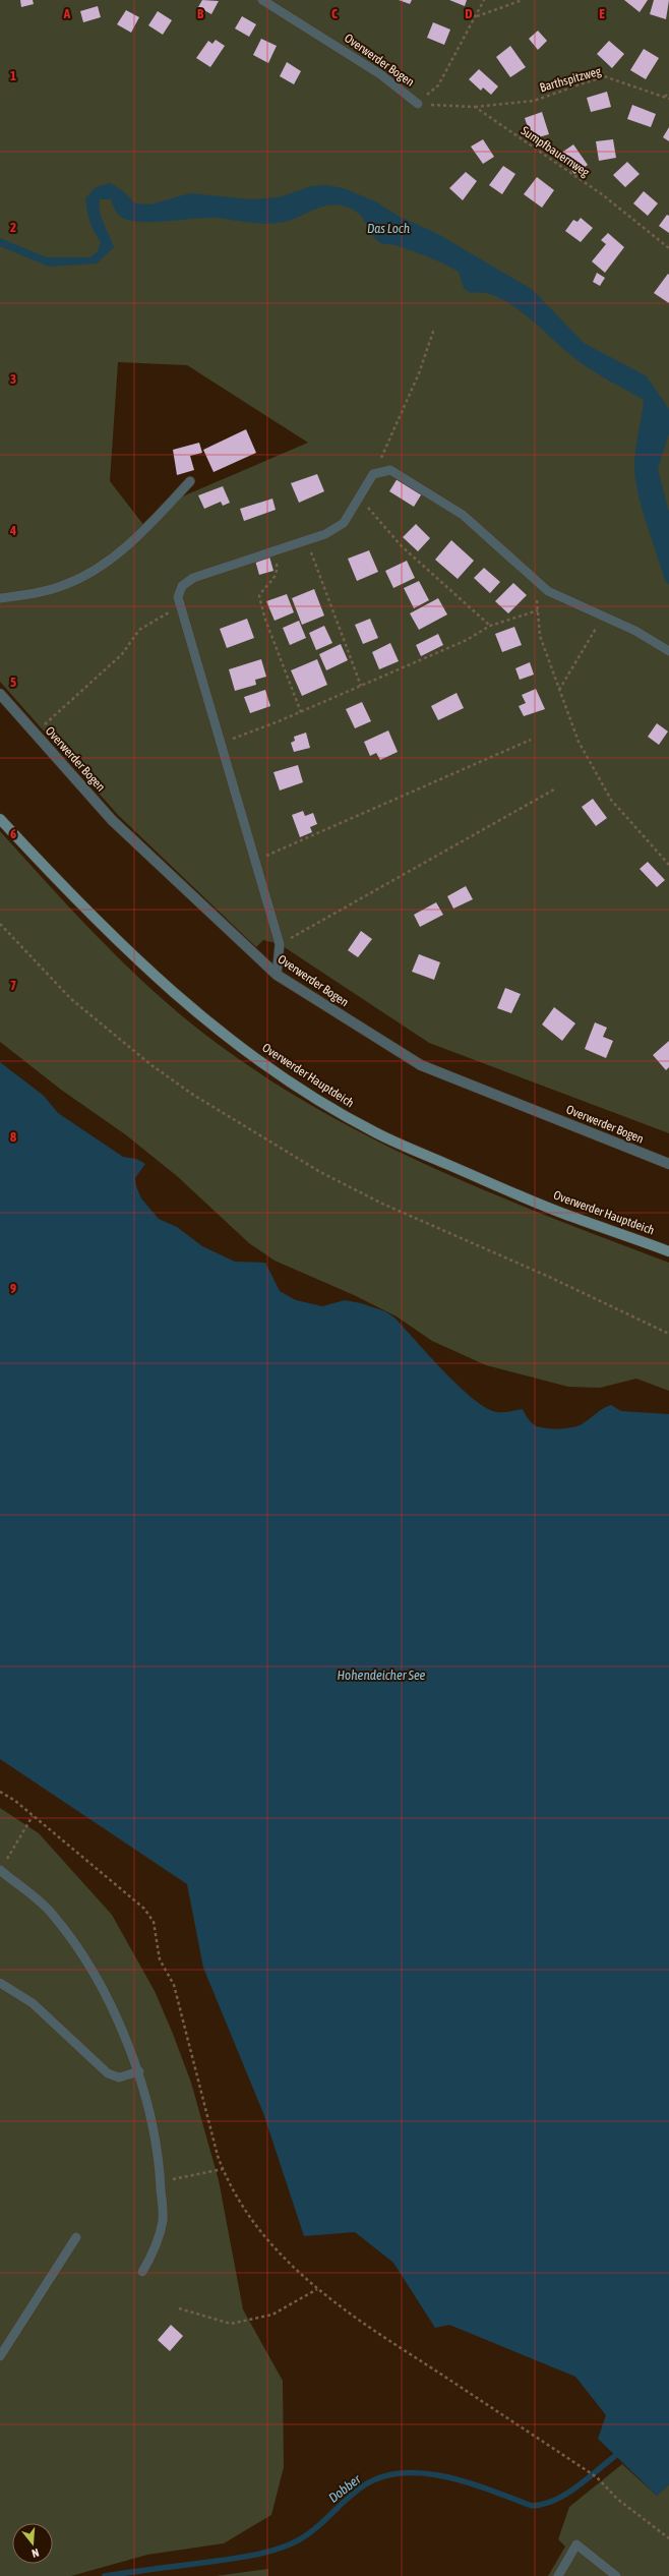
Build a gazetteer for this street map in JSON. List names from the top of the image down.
{
  "streets": {
    "street": ["Overwerder Bogen", "Overwerder Hauptdeich"],
    "path": ["Barthspitzweg", "Sumpfbauernweg"]
  },
  "crossings": [
    ["Barthspitzweg", "Sumpfbauernweg"]
  ],
  "water": ["Das Loch", "Hohendeicher See", "Dobber"],
  "north": "bottom",
  "grid": {
    "columns": [
      "A",
      "B",
      "C",
      "D",
      "E"
    ],
    "rows": [
      "1",
      "2",
      "3",
      "4",
      "5",
      "6",
      "7",
      "8",
      "9"
    ]
  }
}
